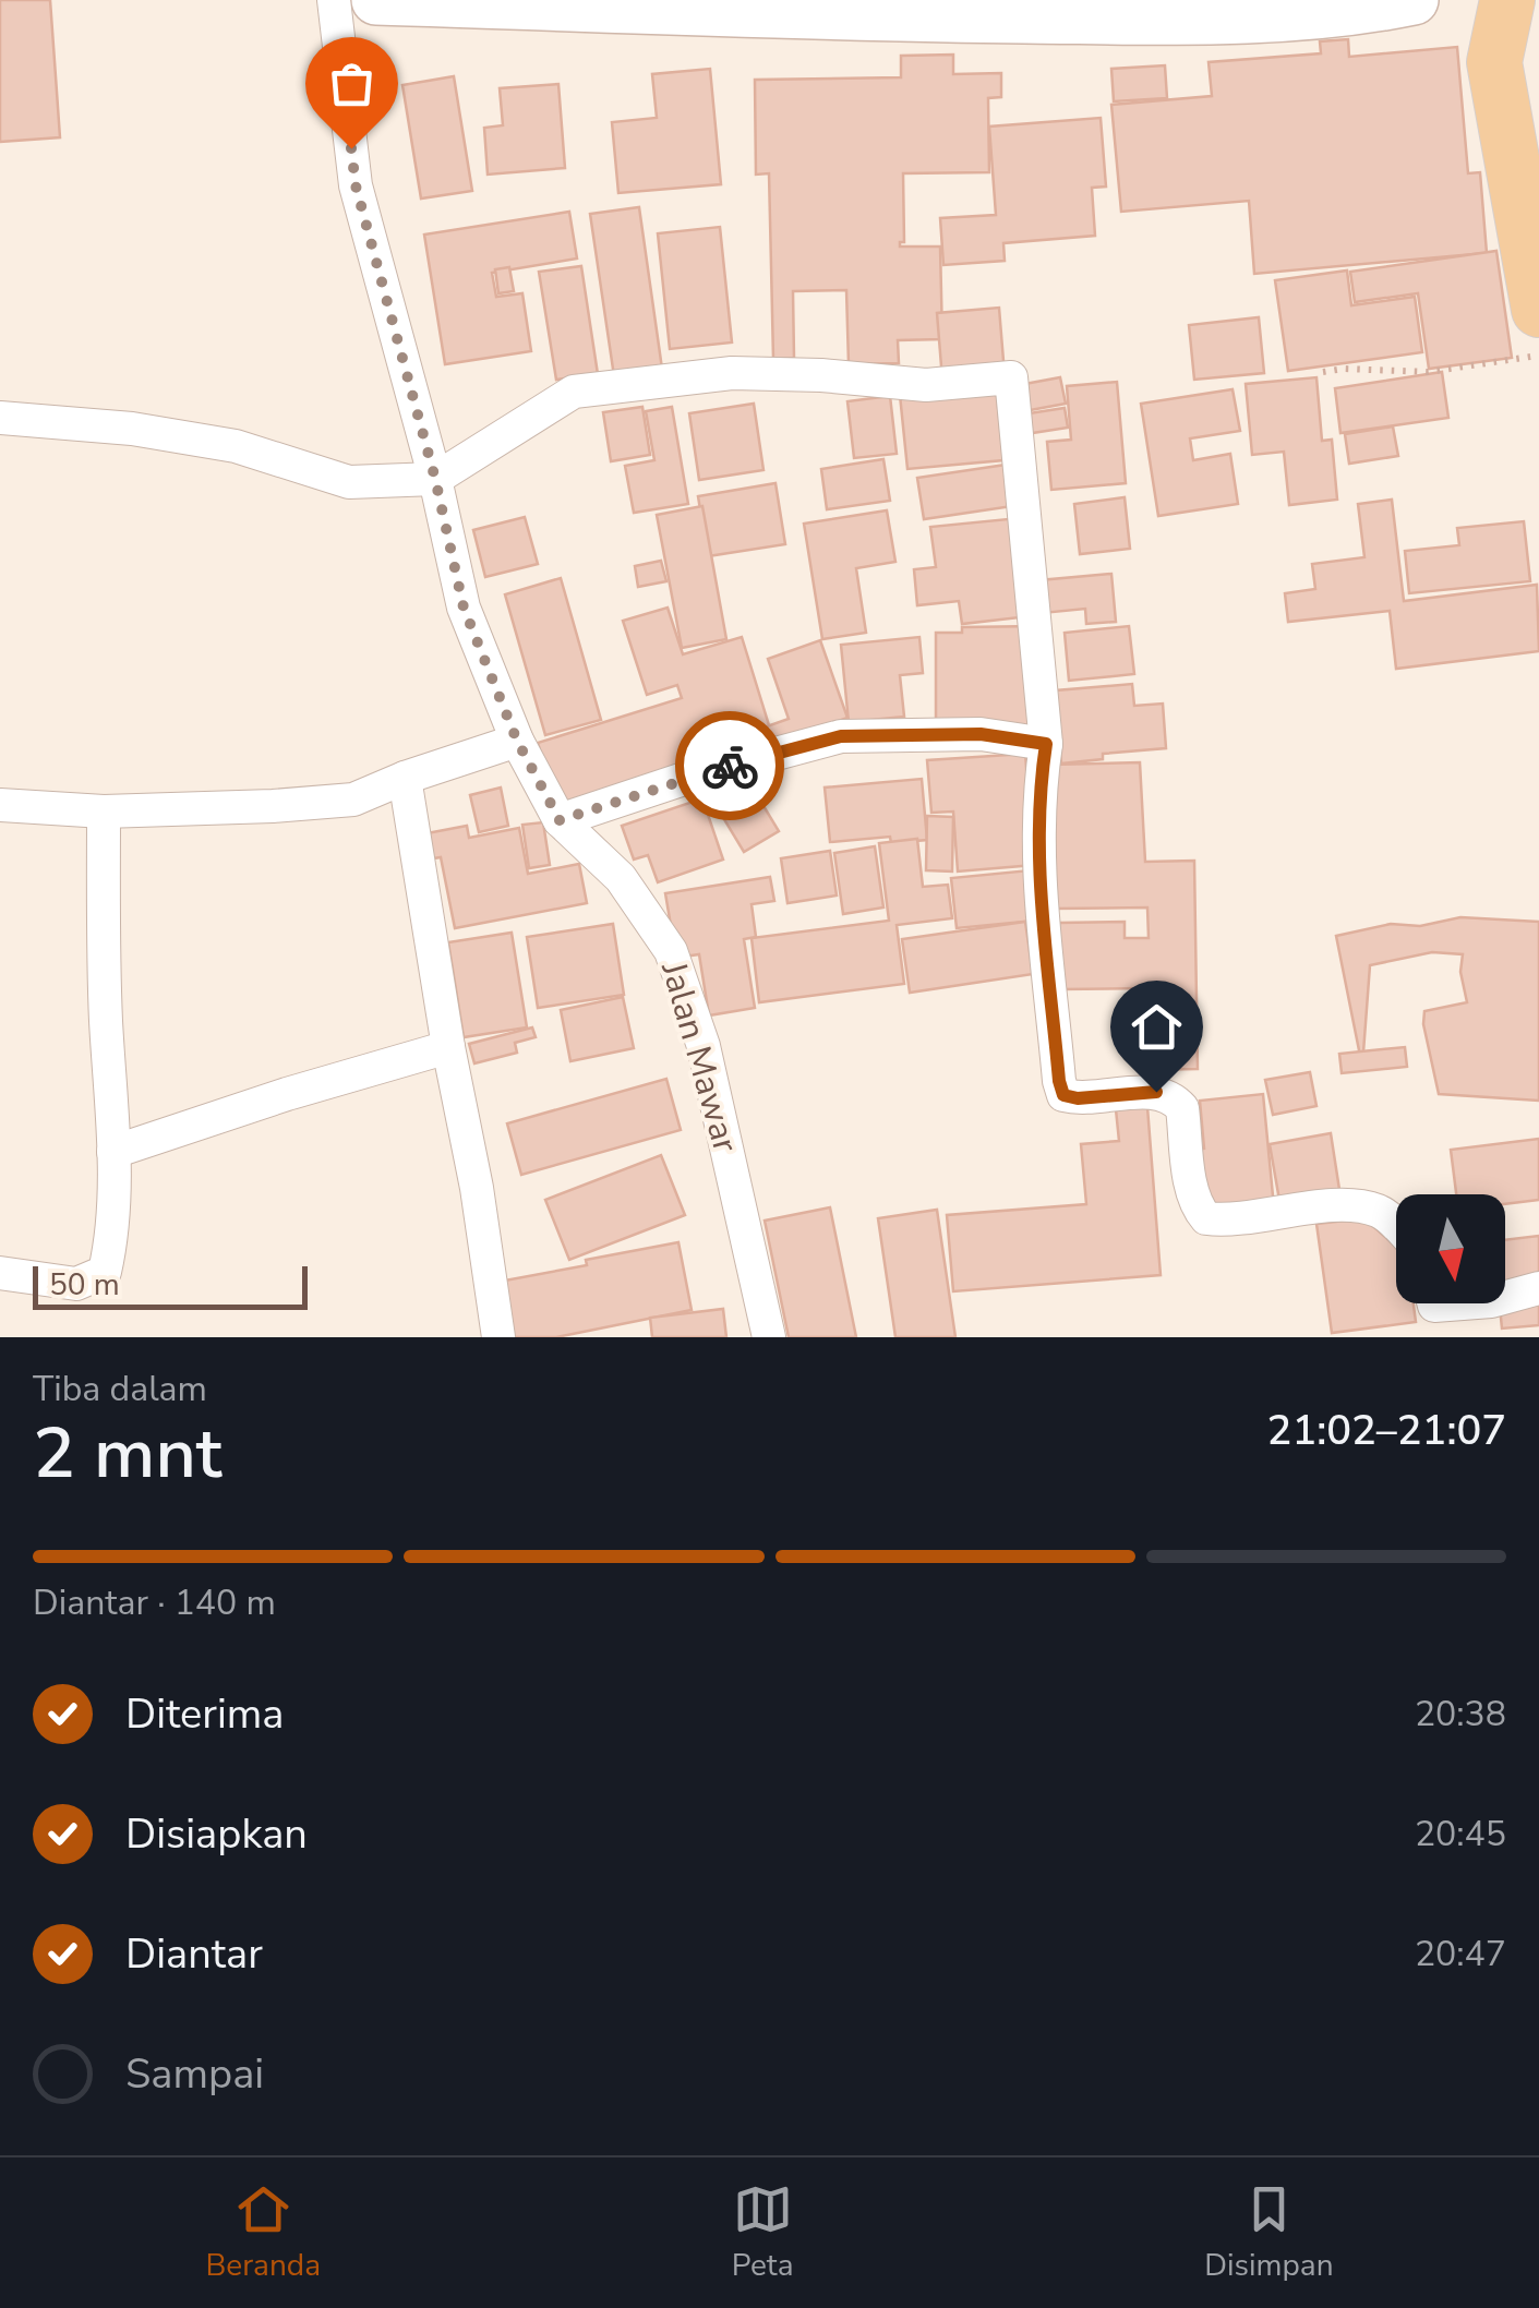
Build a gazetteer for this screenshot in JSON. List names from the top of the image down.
{
  "streets": {
    "street": ["Jalan Mawar"]
  },
  "scale_bar": "50 m",
  "north": "bottom",
  "page": {
    "scale": "50 m",
    "heading": ["2 mnt", "Tiba dalam", "21:02–21:07"],
    "bar": "Diantar · 140 m",
    "list": [
      ["Diterima", "20:38"],
      ["Disiapkan", "20:45"],
      ["Diantar", "20:47"],
      "Sampai"
    ],
    "tabs": ["Beranda", "Peta", "Disimpan"]
  }
}
